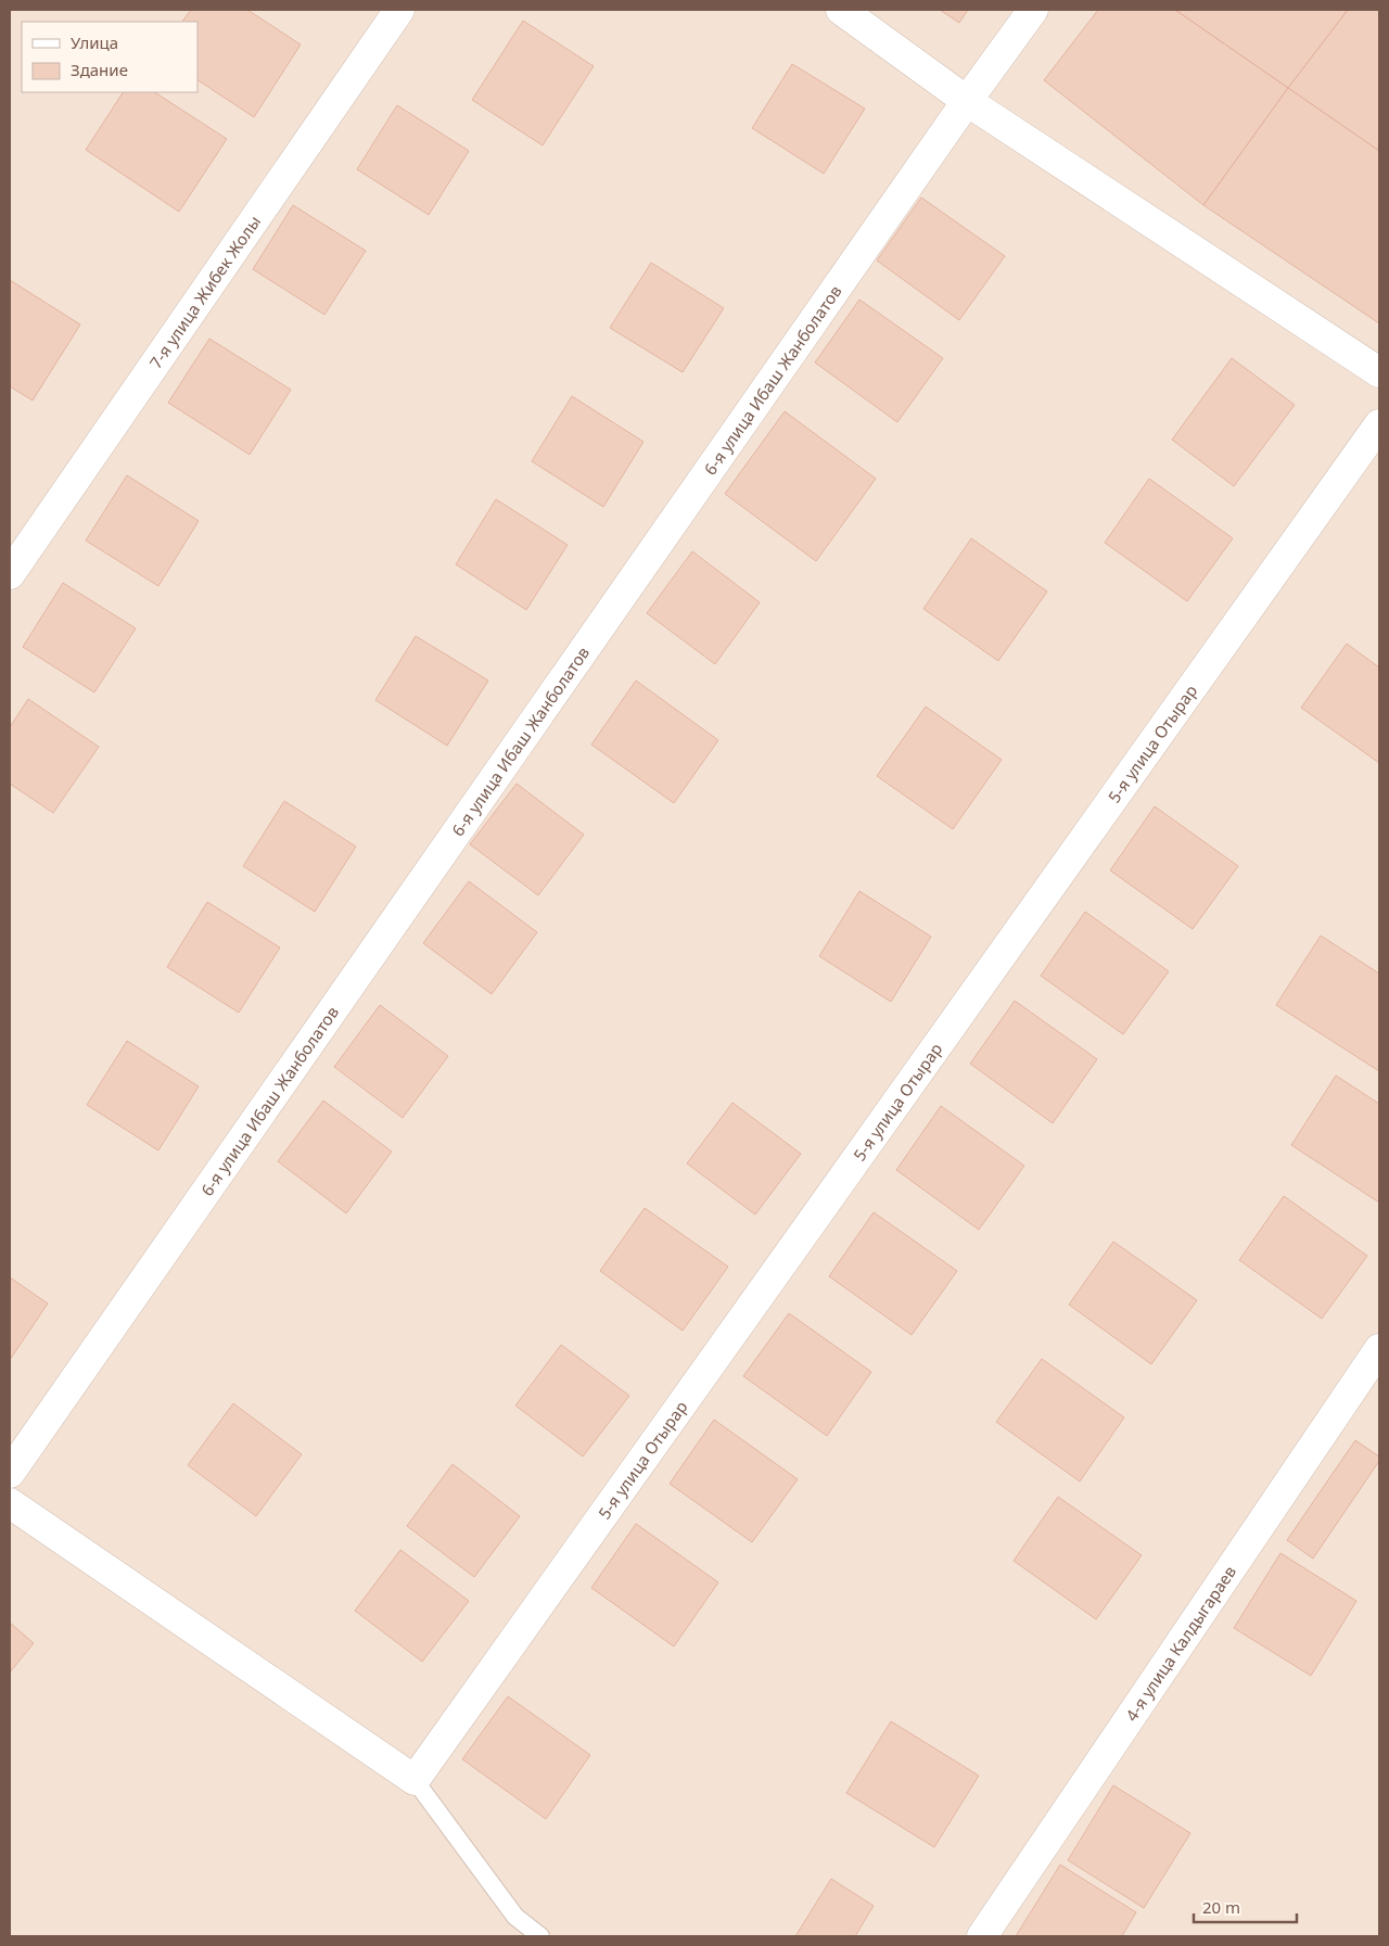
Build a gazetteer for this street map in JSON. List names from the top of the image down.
{
  "streets": {
    "street": [
      "7-я улица Жибек Жолы",
      "6-я улица Ибаш Жанболатов",
      "5-я улица Отырар",
      "4-я улица Калдыгараев"
    ]
  },
  "legend": ["Улица", "Здание"],
  "scale_bar": "20 m"
}
